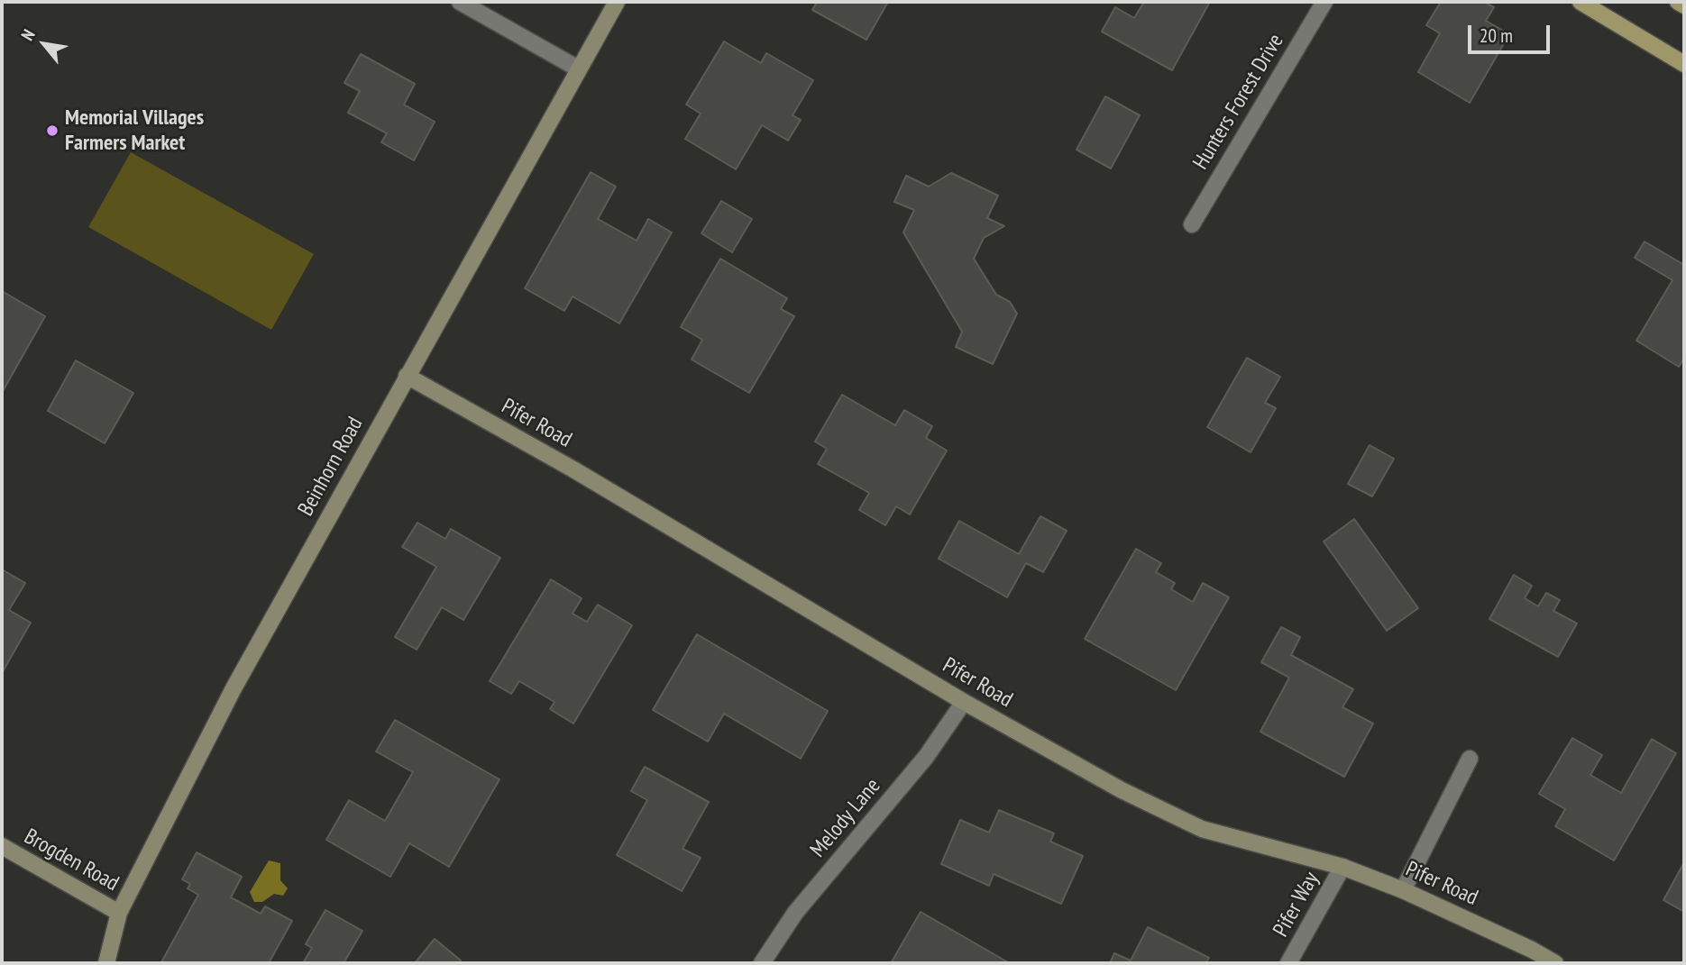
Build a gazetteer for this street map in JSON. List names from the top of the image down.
{
  "streets": {
    "street": [
      "Hunters Forest Drive",
      "Pifer Road",
      "Beinhorn Road",
      "Melody Lane",
      "Brogden Road",
      "Pifer Way"
    ]
  },
  "crossings": [
    ["Pifer Road", "Beinhorn Road"],
    ["Pifer Road", "Melody Lane"],
    ["Pifer Road", "Pifer Way"],
    ["Beinhorn Road", "Brogden Road"]
  ],
  "places": ["Memorial Villages Farmers Market"],
  "scale_bar": "20 m",
  "north": "top left"
}
